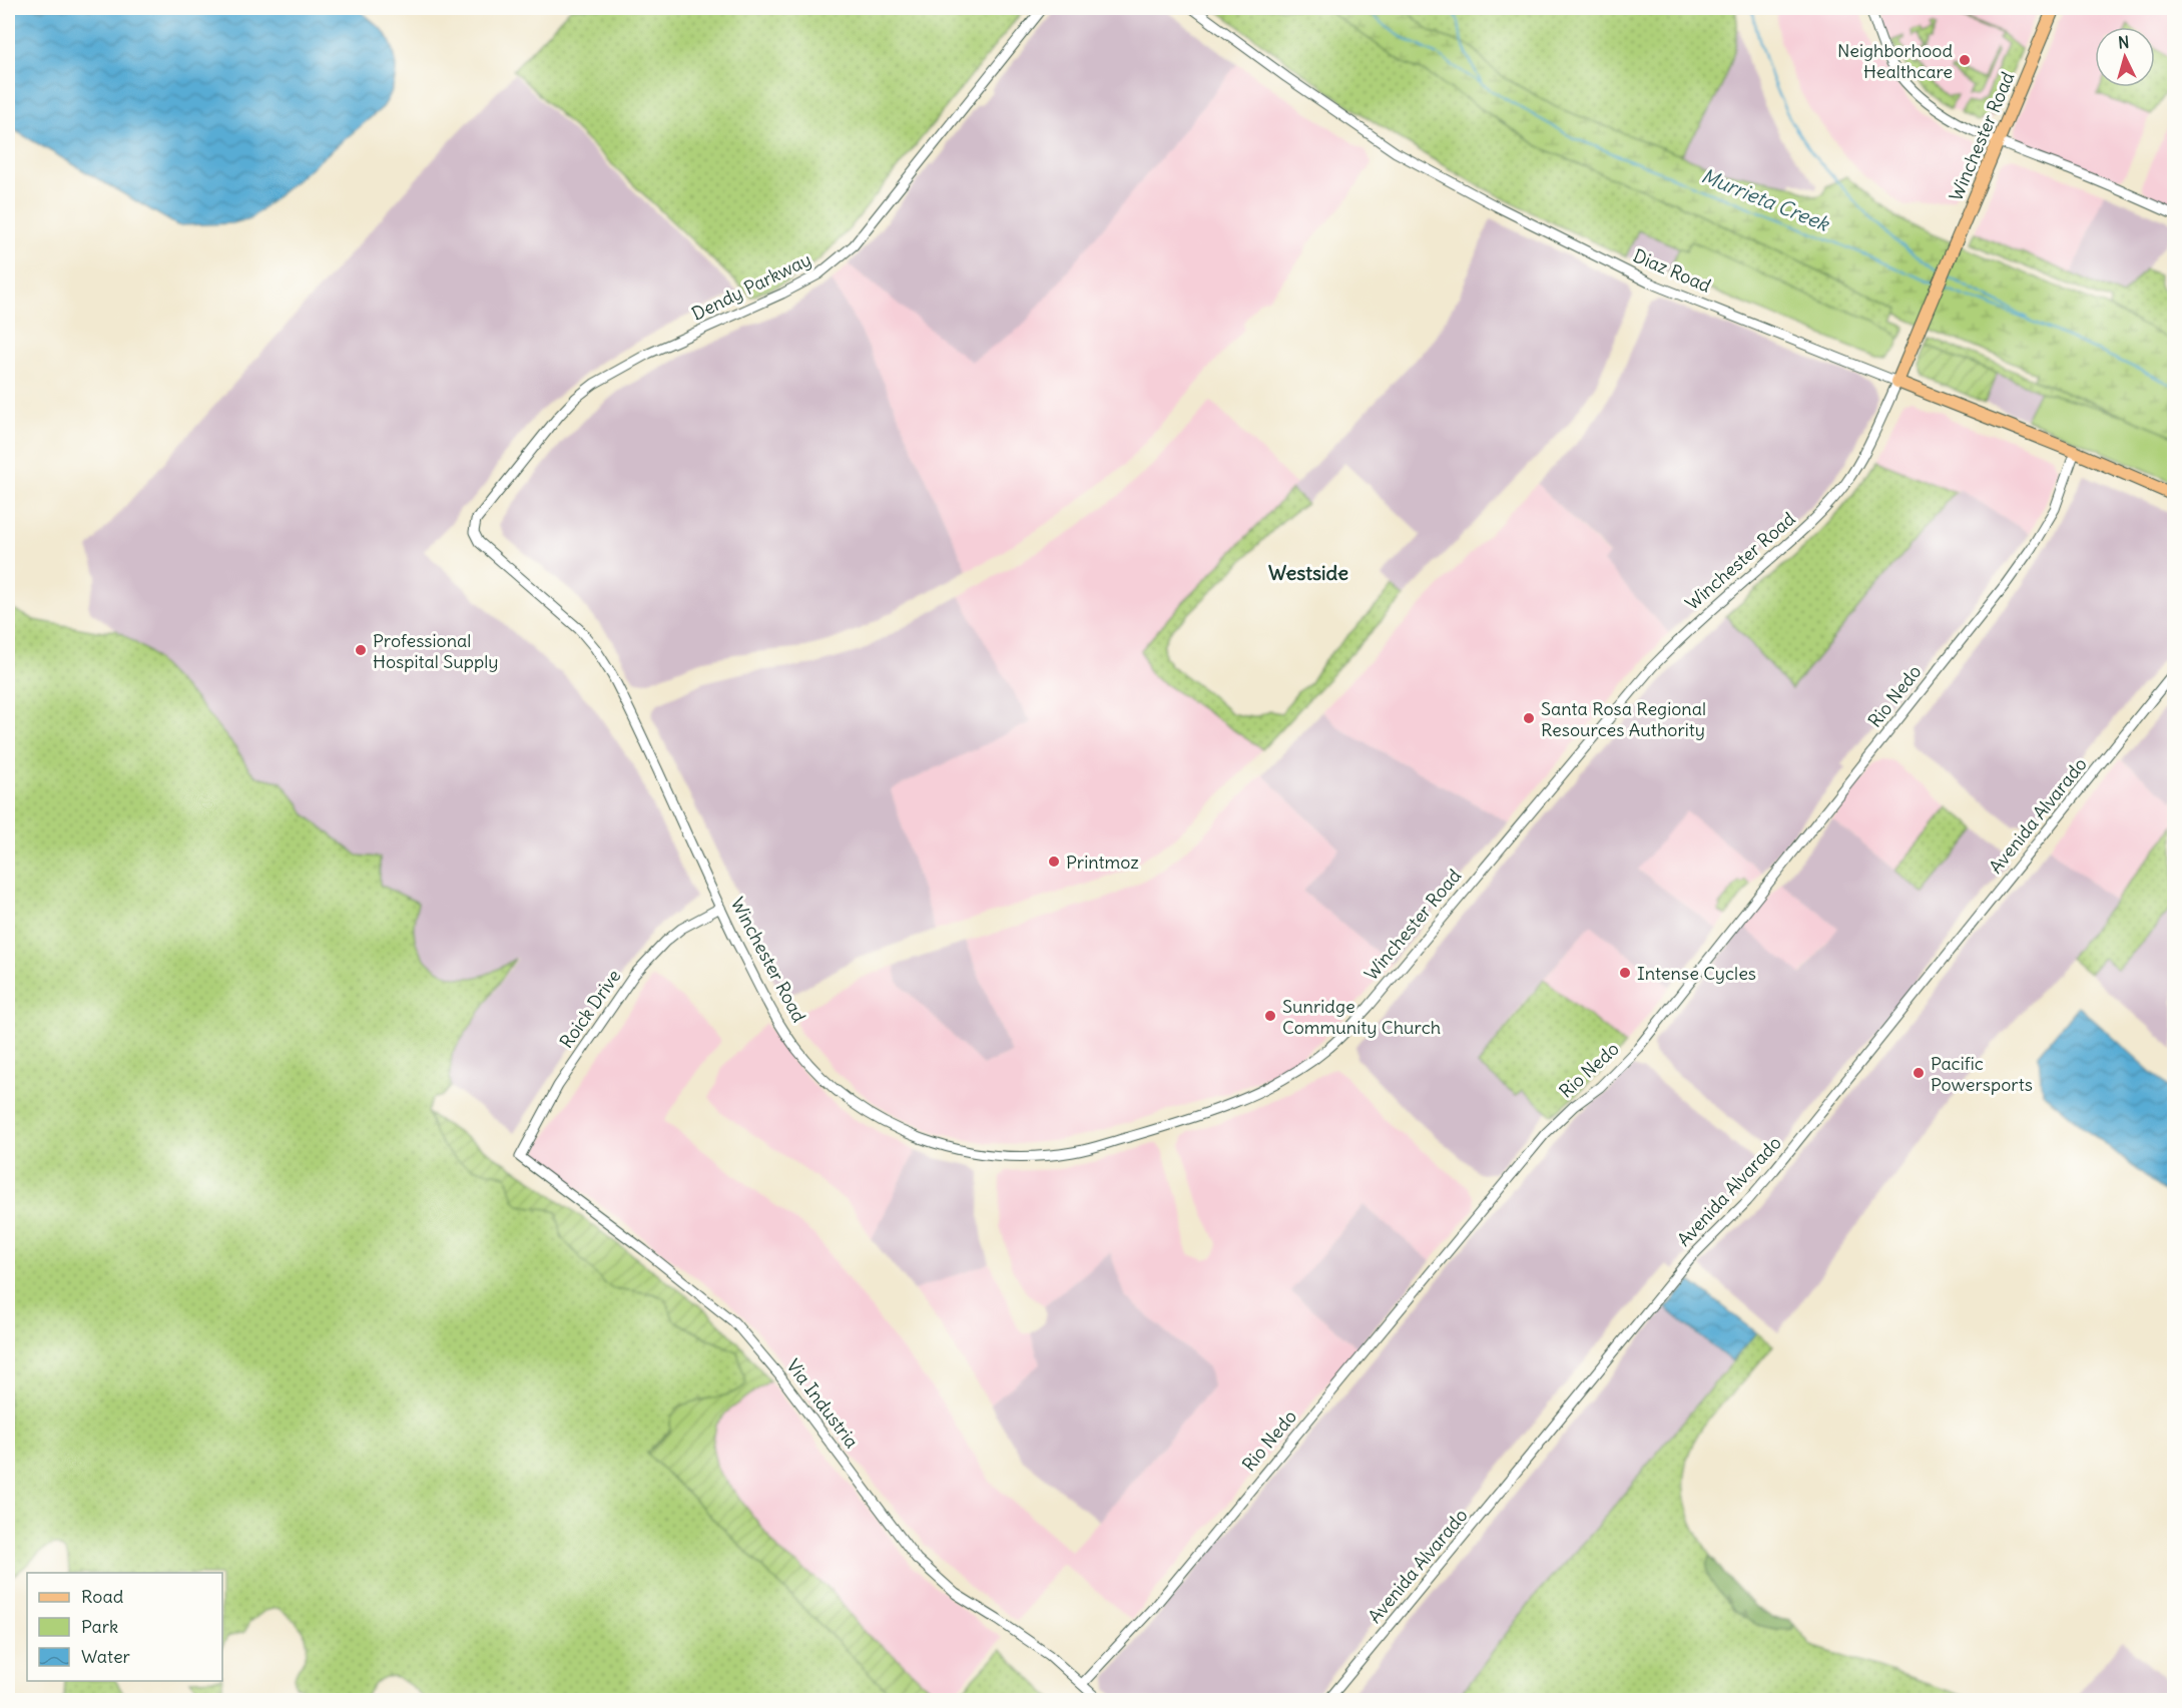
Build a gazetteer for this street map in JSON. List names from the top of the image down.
{
  "streets": {
    "main road": ["Winchester Road", "Diaz Road"],
    "street": [
      "Dendy Parkway",
      "Rio Nedo",
      "Avenida Alvarado",
      "Roick Drive",
      "Via Industria"
    ]
  },
  "crossings": [
    ["Winchester Road", "Diaz Road"],
    ["Winchester Road", "Dendy Parkway"],
    ["Winchester Road", "Roick Drive"],
    ["Diaz Road", "Rio Nedo"],
    ["Rio Nedo", "Via Industria"],
    ["Roick Drive", "Via Industria"]
  ],
  "districts": ["Westside"],
  "water": ["Murrieta Creek"],
  "places": [
    "Neighborhood Healthcare",
    "Professional Hospital Supply",
    "Santa Rosa Regional Resources Authority",
    "Printmoz",
    "Intense Cycles",
    "Sunridge Community Church",
    "Pacific Powersports"
  ],
  "legend": ["Road", "Park", "Water"],
  "north": "top"
}
